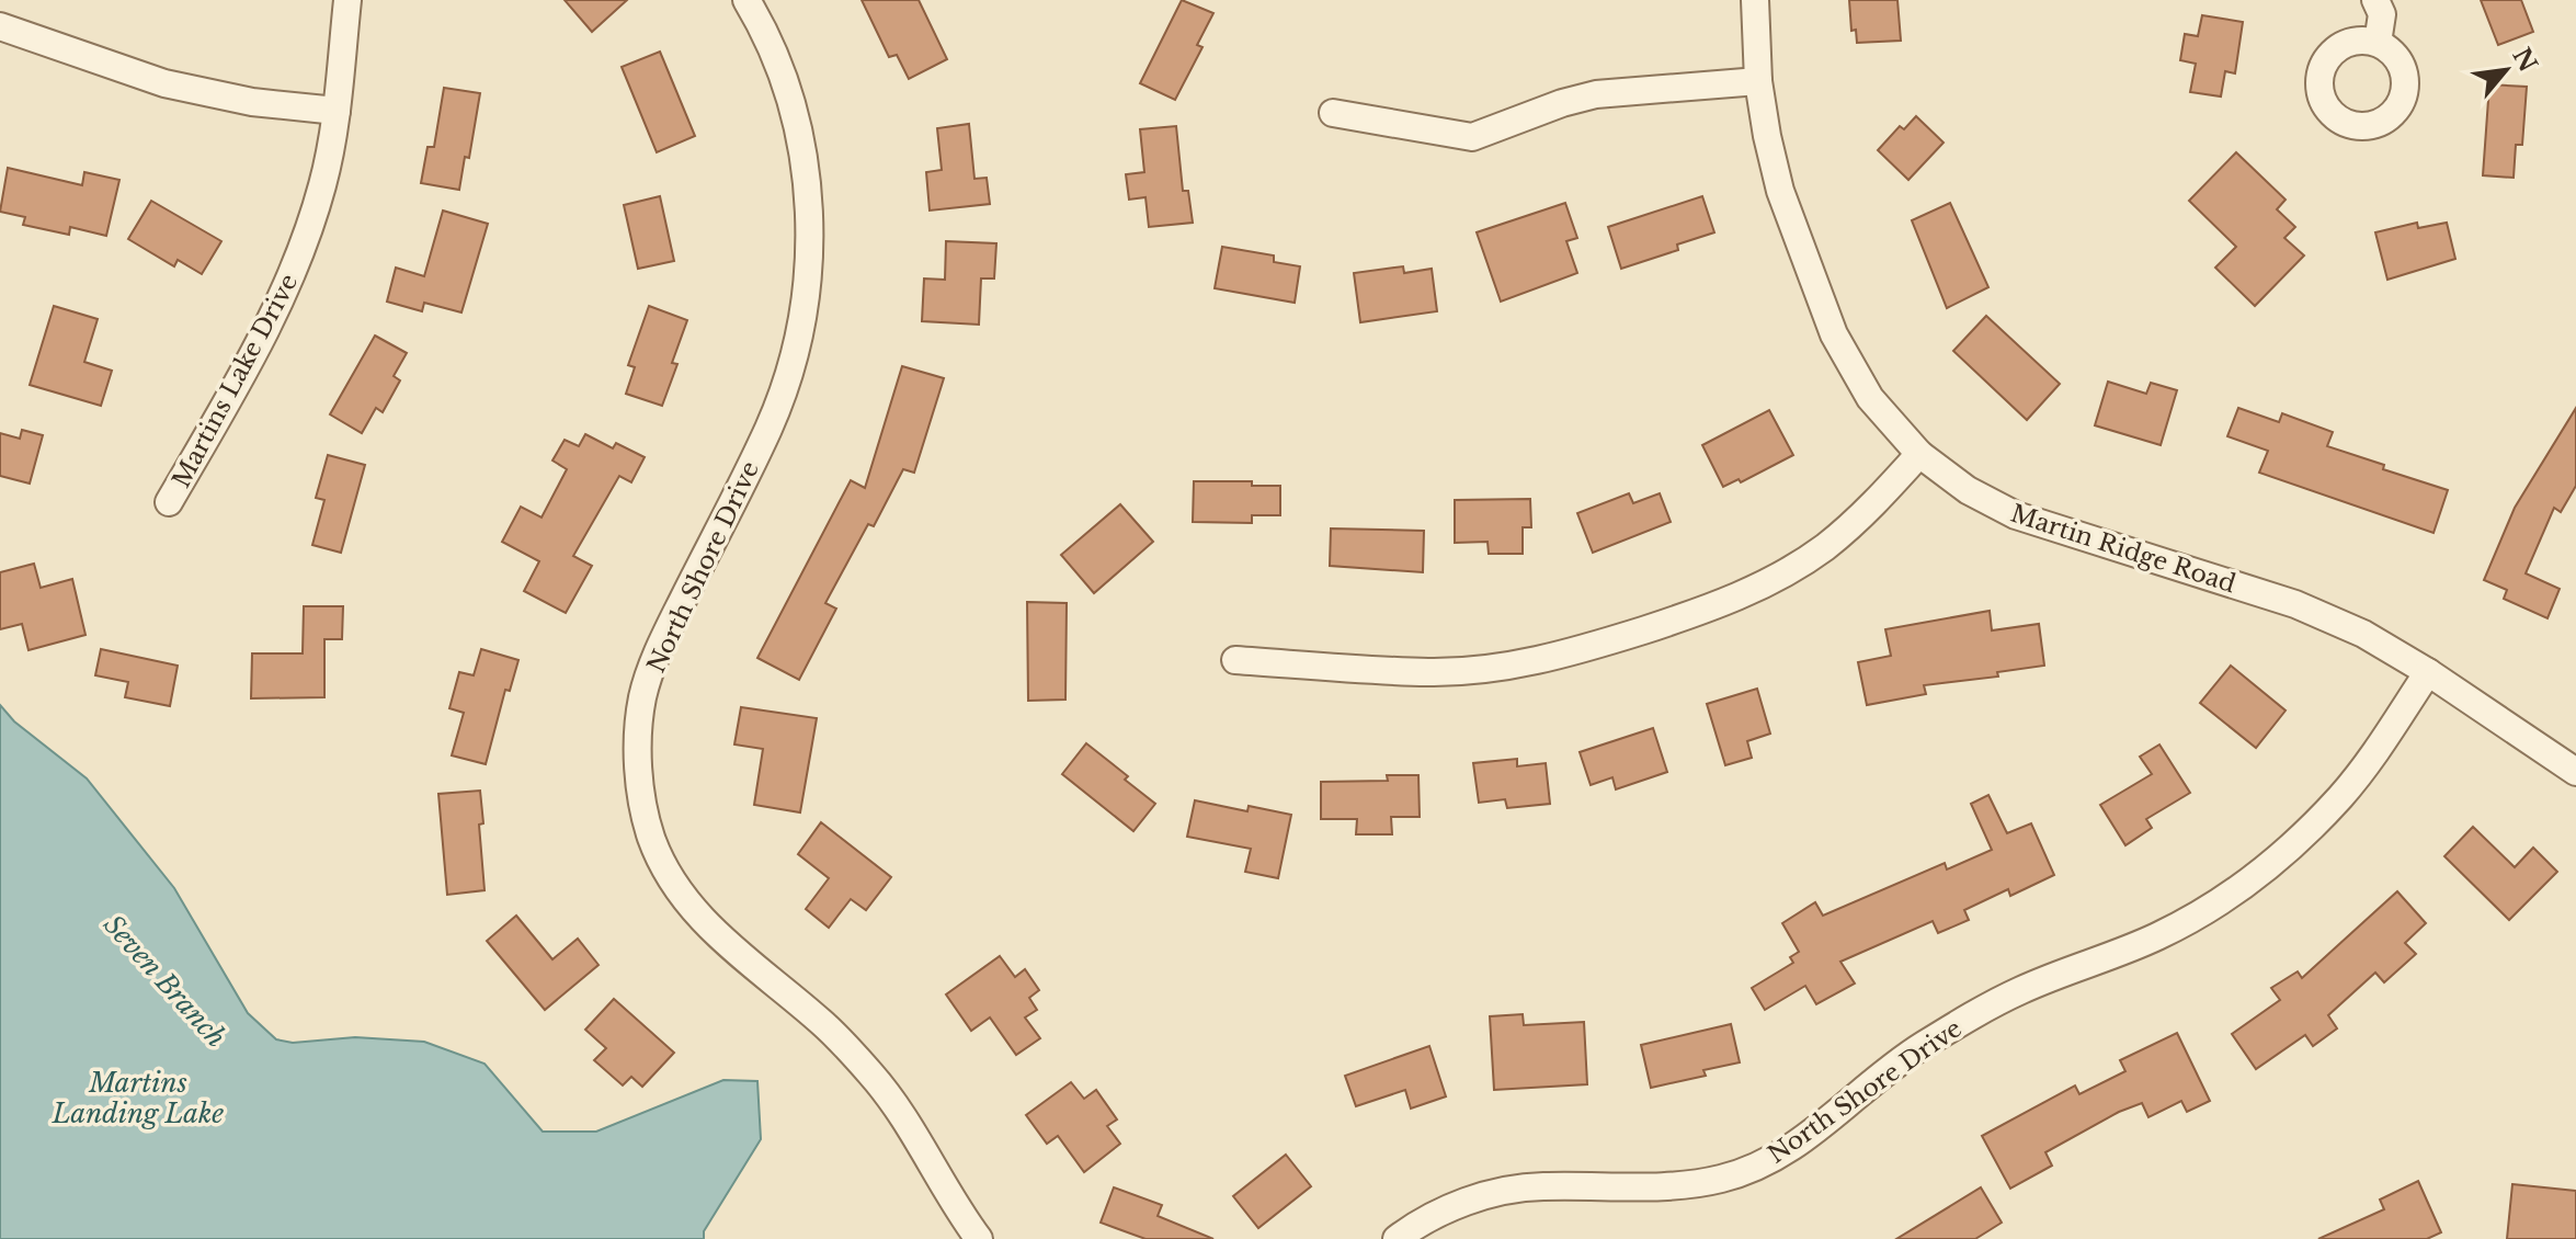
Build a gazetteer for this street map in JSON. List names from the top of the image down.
{
  "streets": {
    "street": ["Martins Lake Drive", "Martin Ridge Road", "North Shore Drive"]
  },
  "crossings": [
    ["Martin Ridge Road", "North Shore Drive"]
  ],
  "water": ["Seven Branch", "Martins Landing Lake"],
  "north": "top right"
}
